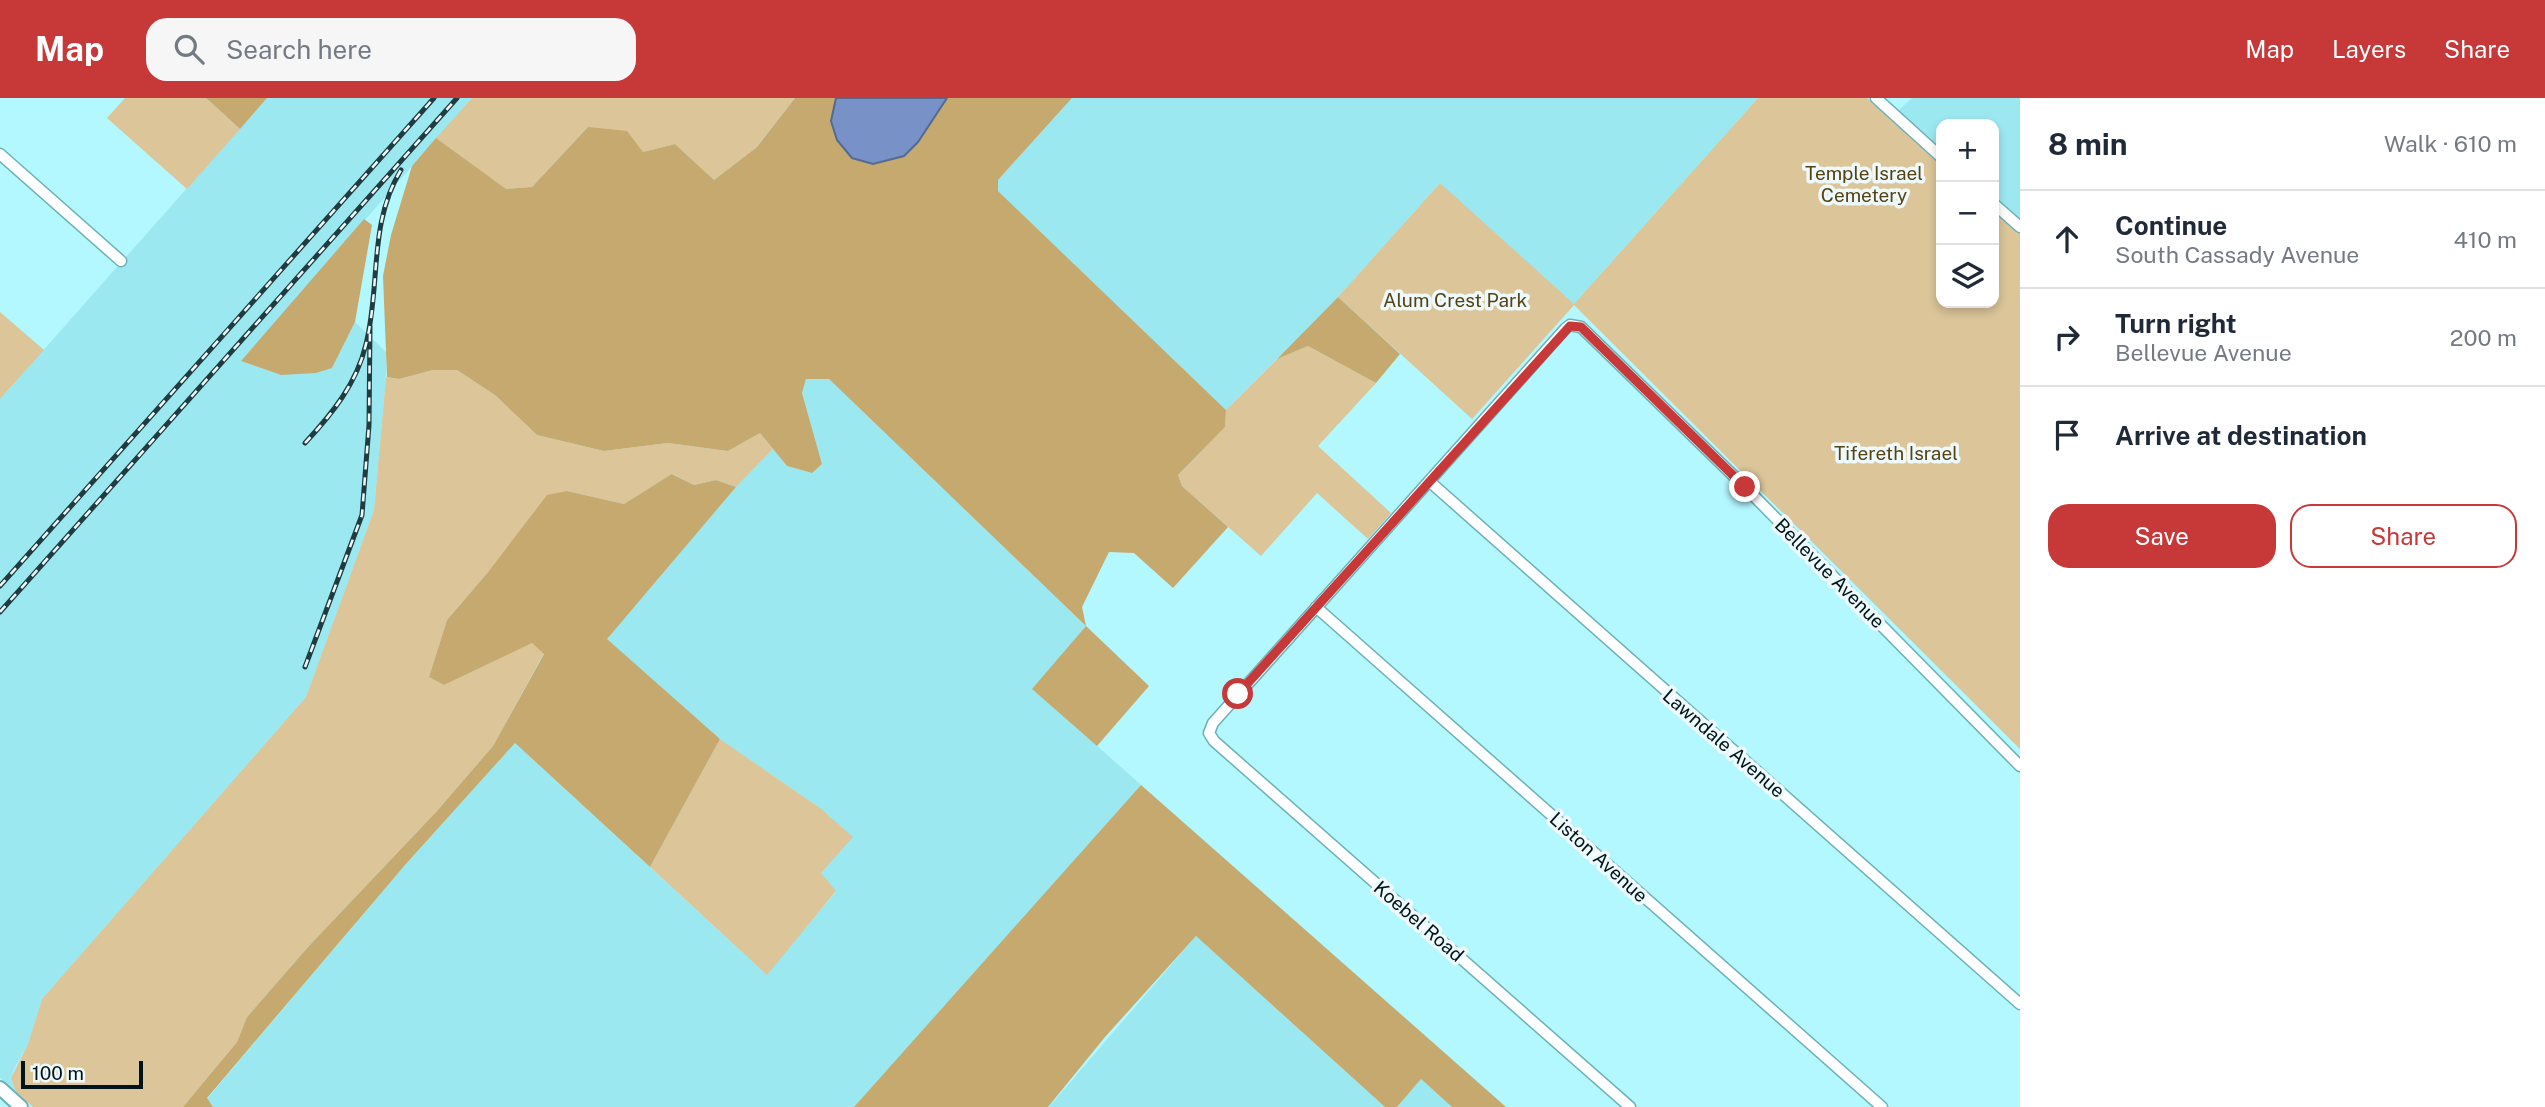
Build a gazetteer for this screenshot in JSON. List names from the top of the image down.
{
  "streets": {
    "street": [
      "Bellevue Avenue",
      "Lawndale Avenue",
      "Liston Avenue",
      "Koebel Road"
    ]
  },
  "crossings": [
    ["Bellevue Avenue", "Lawndale Avenue"],
    ["Liston Avenue", "Koebel Road"]
  ],
  "parks": ["Temple Israel Cemetery", "Alum Crest Park", "Tifereth Israel"],
  "scale_bar": "100 m",
  "page": {
    "header": "Map",
    "search": "Search here",
    "nav": ["Map", "Layers", "Share"],
    "heading": ["8 min", "Walk · 610 m"],
    "map_buttons": ["+", "−"],
    "list": [
      ["Continue", "South Cassady Avenue", "410 m"],
      ["Turn right", "Bellevue Avenue", "200 m"],
      "Arrive at destination"
    ],
    "buttons": ["Save", "Share"],
    "scale": "100 m"
  }
}
